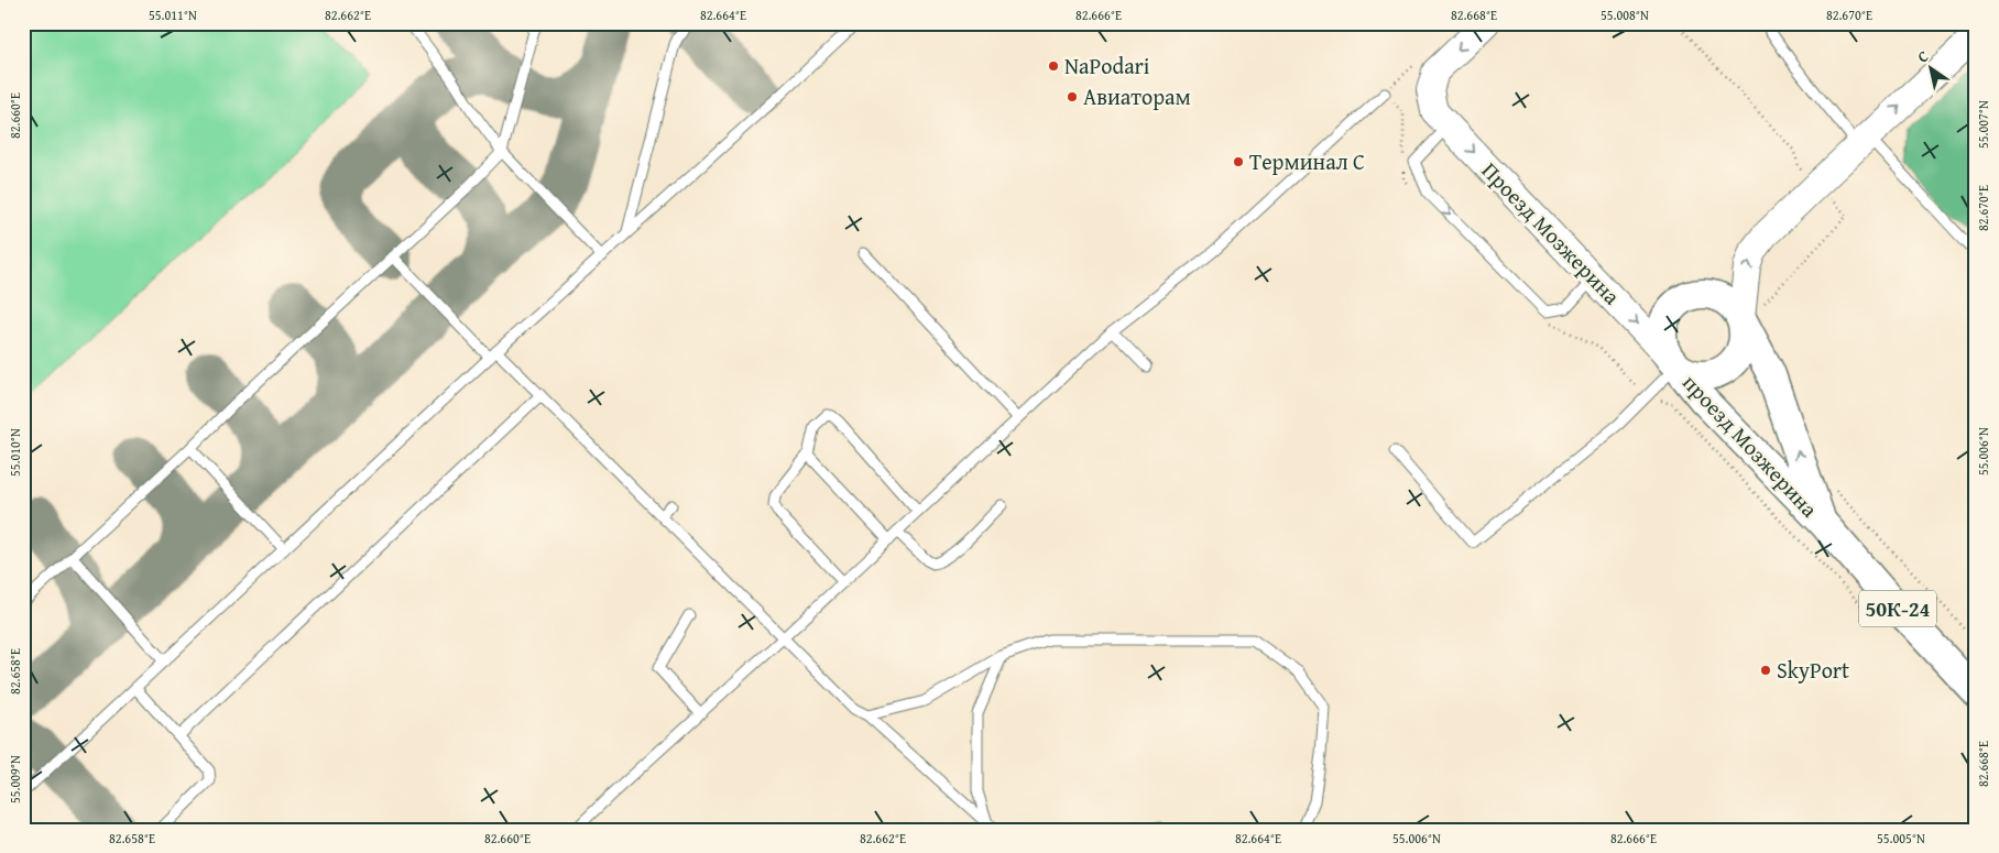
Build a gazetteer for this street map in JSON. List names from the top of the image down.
{
  "streets": {
    "main road": ["Проезд Мозжерина", "проезд Мозжерина", "50К-24"]
  },
  "crossings": [
    ["Проезд Мозжерина", "проезд Мозжерина"]
  ],
  "one_way": ["Проезд Мозжерина"],
  "places": [
    "NaPodari",
    "Авиаторам",
    "Терминал С",
    "SkyPort"
  ],
  "north": "top left",
  "coordinates": [
    "55.011°N",
    "82.662°E",
    "82.664°E",
    "82.666°E",
    "82.668°E",
    "55.008°N",
    "82.670°E",
    "82.660°E",
    "55.007°N",
    "55.006°N",
    "55.010°N",
    "82.658°E",
    "55.009°N",
    "55.005°N"
  ]
}
